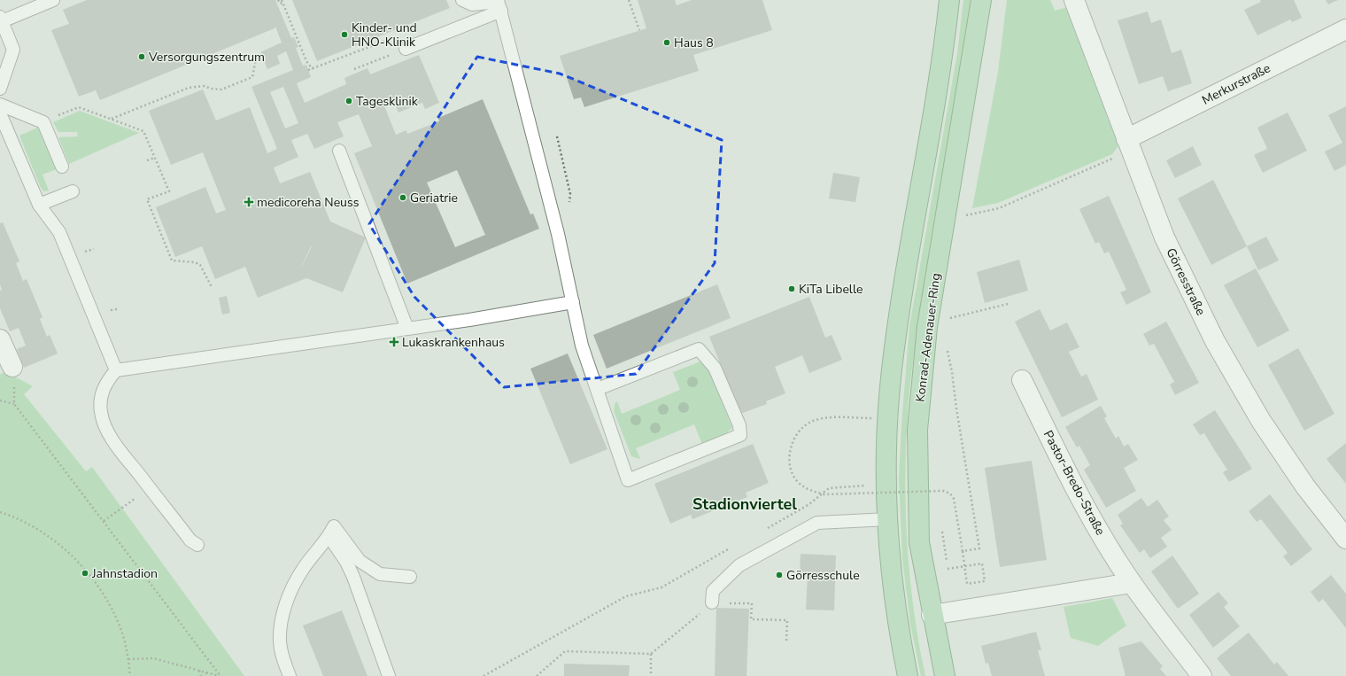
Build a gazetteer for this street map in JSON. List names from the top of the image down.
{
  "streets": {
    "main road": ["Konrad-Adenauer-Ring"],
    "street": ["Merkurstraße", "Görresstraße", "Pastor-Bredo-Straße"]
  },
  "crossings": [
    ["Merkurstraße", "Görresstraße"]
  ],
  "districts": ["Stadionviertel"],
  "places": {
    "other": [
      "Kinder- und HNO-Klinik",
      "Haus 8",
      "Versorgungszentrum",
      "Tagesklinik",
      "Geriatrie",
      "KiTa Libelle",
      "Jahnstadion",
      "Görresschule"
    ],
    "health": ["medicoreha Neuss", "Lukaskrankenhaus"]
  }
}
